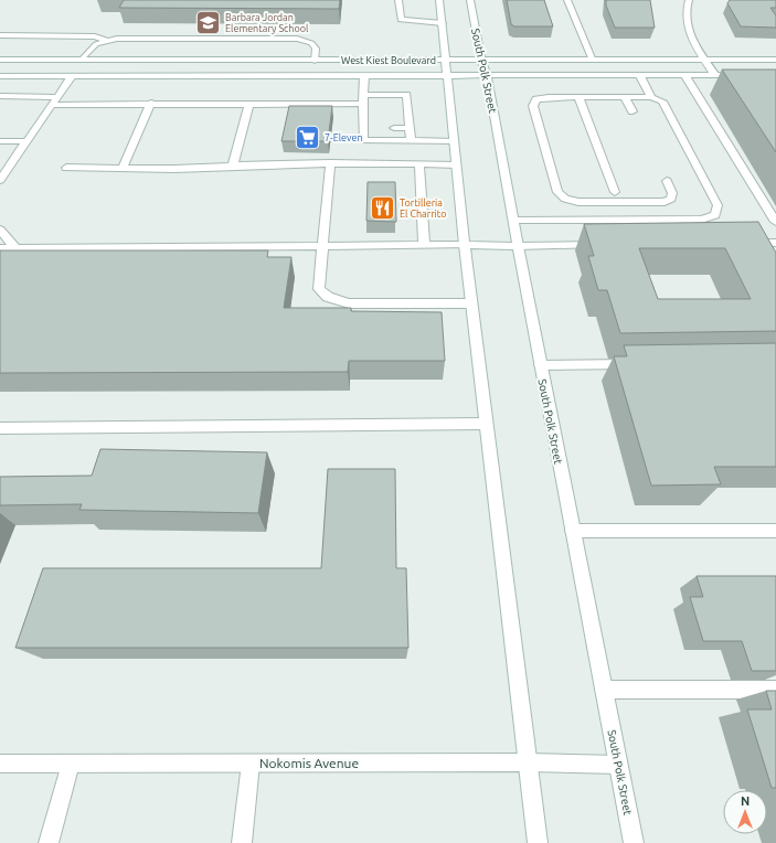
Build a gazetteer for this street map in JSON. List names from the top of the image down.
{
  "streets": {
    "main road": ["West Kiest Boulevard", "South Polk Street", "Nokomis Avenue"]
  },
  "crossings": [
    ["West Kiest Boulevard", "South Polk Street"],
    ["South Polk Street", "Nokomis Avenue"]
  ],
  "places": {
    "school or university": ["Barbara Jordan Elementary School"],
    "supermarket": ["7-Eleven"],
    "restaurant": ["Tortilleria El Charrito"]
  },
  "north": "top"
}
